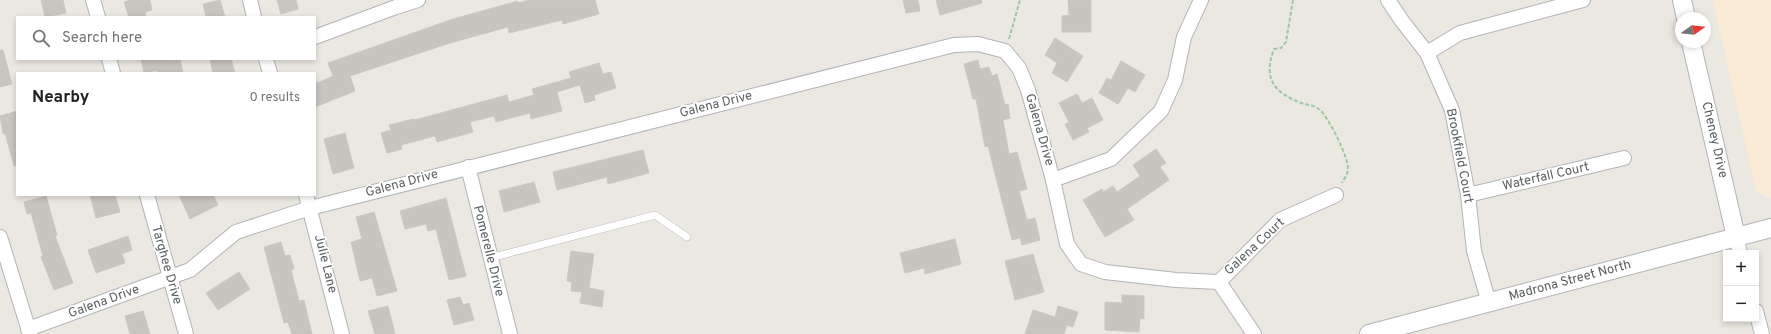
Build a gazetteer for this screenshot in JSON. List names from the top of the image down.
{
  "streets": {
    "street": [
      "Galena Drive",
      "Cheney Drive",
      "Brookfield Court",
      "Waterfall Court",
      "Galena Court",
      "Pomerelle Drive",
      "Julie Lane",
      "Targhee Drive",
      "Madrona Street North"
    ]
  },
  "crossings": [
    ["Galena Drive", "Galena Court"],
    ["Galena Drive", "Pomerelle Drive"],
    ["Galena Drive", "Julie Lane"],
    ["Galena Drive", "Targhee Drive"],
    ["Cheney Drive", "Madrona Street North"],
    ["Brookfield Court", "Waterfall Court"],
    ["Brookfield Court", "Madrona Street North"]
  ],
  "north": "right",
  "page": {
    "search": "Search here",
    "heading": ["Nearby", "0 results"],
    "map_buttons": ["+", "−"]
  }
}
